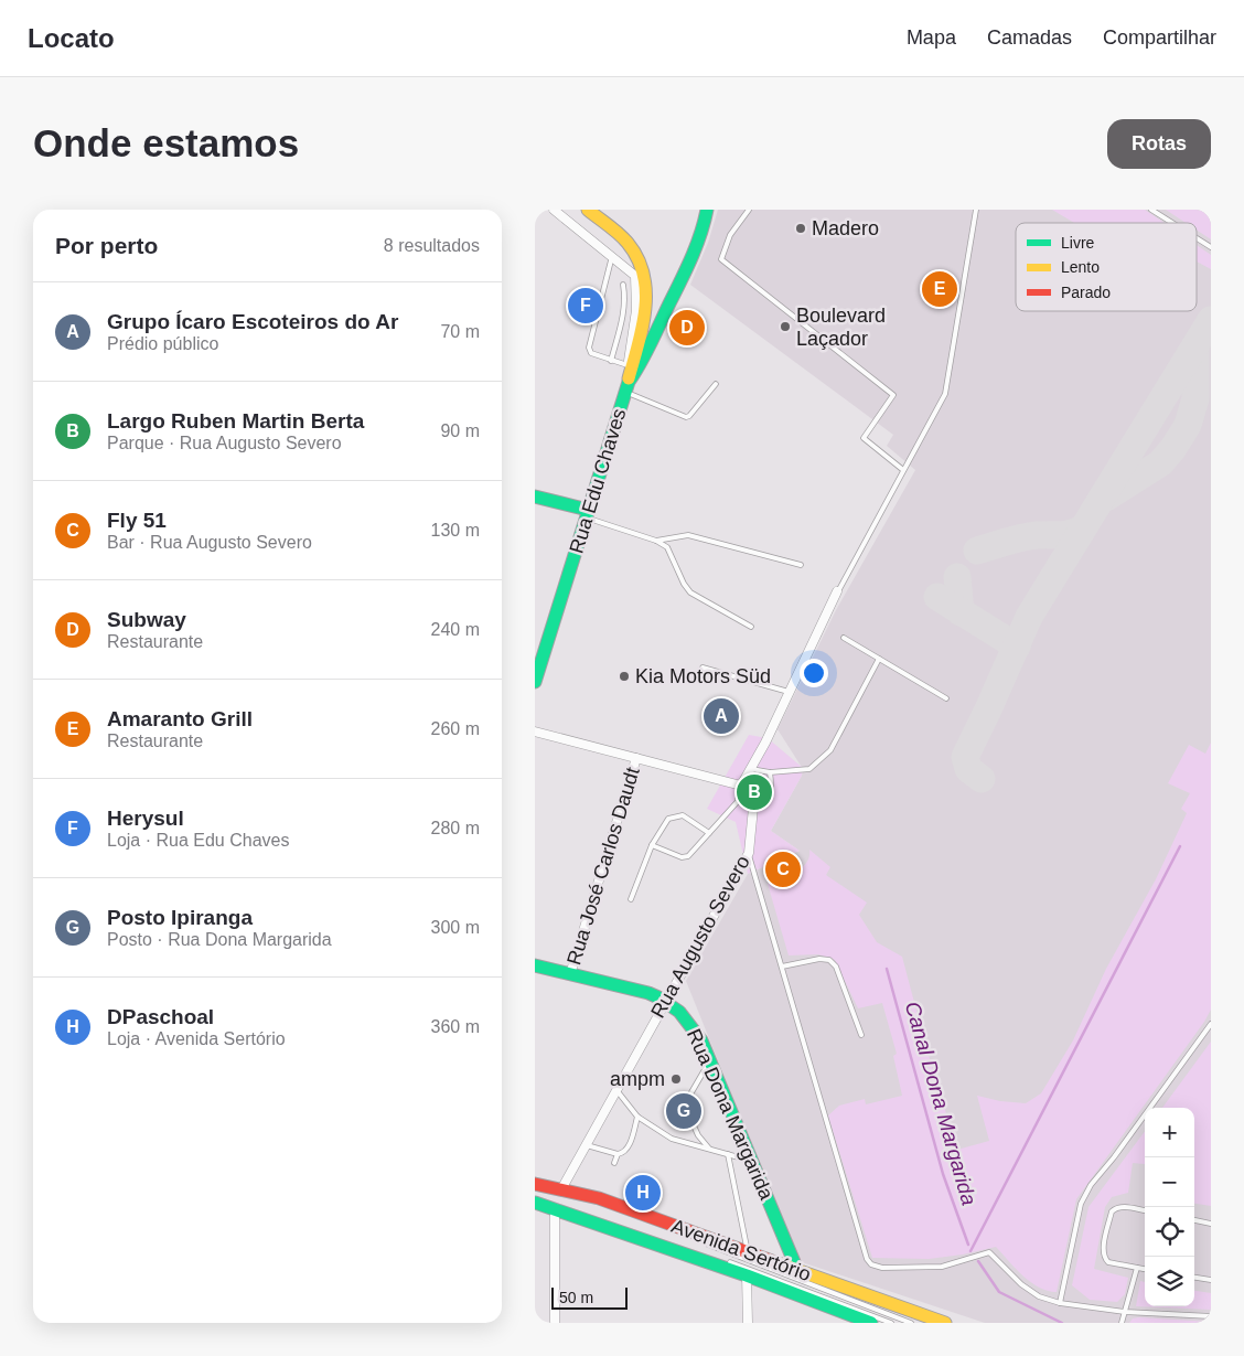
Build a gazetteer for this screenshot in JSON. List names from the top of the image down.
{
  "streets": {
    "main road": ["Rua Edu Chaves", "Rua Dona Margarida", "Avenida Sertório"],
    "street": ["Rua José Carlos Daudt", "Rua Augusto Severo"]
  },
  "crossings": [
    ["Rua José Carlos Daudt", "Rua Dona Margarida"],
    ["Rua Augusto Severo", "Rua Dona Margarida"],
    ["Rua Augusto Severo", "Avenida Sertório"],
    ["Rua Dona Margarida", "Avenida Sertório"]
  ],
  "water": ["Canal Dona Margarida"],
  "places": [
    "Madero",
    "Boulevard Laçador",
    "Kia Motors Süd",
    "ampm"
  ],
  "legend": ["Livre", "Lento", "Parado"],
  "scale_bar": "50 m",
  "page": {
    "header": "Locato",
    "nav": ["Mapa", "Camadas", "Compartilhar"],
    "buttons": "Rotas",
    "title": "Onde estamos",
    "heading": ["Por perto", "8 resultados"],
    "pins": [
      "E",
      "F",
      "D",
      "A",
      "B",
      "C",
      "G",
      "H"
    ],
    "list": [
      {
        "mark": "A",
        "name": "Grupo Ícaro Escoteiros do Ar",
        "note": "Prédio público",
        "value": "70 m"
      },
      {
        "mark": "B",
        "name": "Largo Ruben Martin Berta",
        "note": "Parque · Rua Augusto Severo",
        "value": "90 m"
      },
      {
        "mark": "C",
        "name": "Fly 51",
        "note": "Bar · Rua Augusto Severo",
        "value": "130 m"
      },
      {
        "mark": "D",
        "name": "Subway",
        "note": "Restaurante",
        "value": "240 m"
      },
      {
        "mark": "E",
        "name": "Amaranto Grill",
        "note": "Restaurante",
        "value": "260 m"
      },
      {
        "mark": "F",
        "name": "Herysul",
        "note": "Loja · Rua Edu Chaves",
        "value": "280 m"
      },
      {
        "mark": "G",
        "name": "Posto Ipiranga",
        "note": "Posto · Rua Dona Margarida",
        "value": "300 m"
      },
      {
        "mark": "H",
        "name": "DPaschoal",
        "note": "Loja · Avenida Sertório",
        "value": "360 m"
      }
    ],
    "map_buttons": ["+", "−"],
    "scale": "50 m"
  }
}
